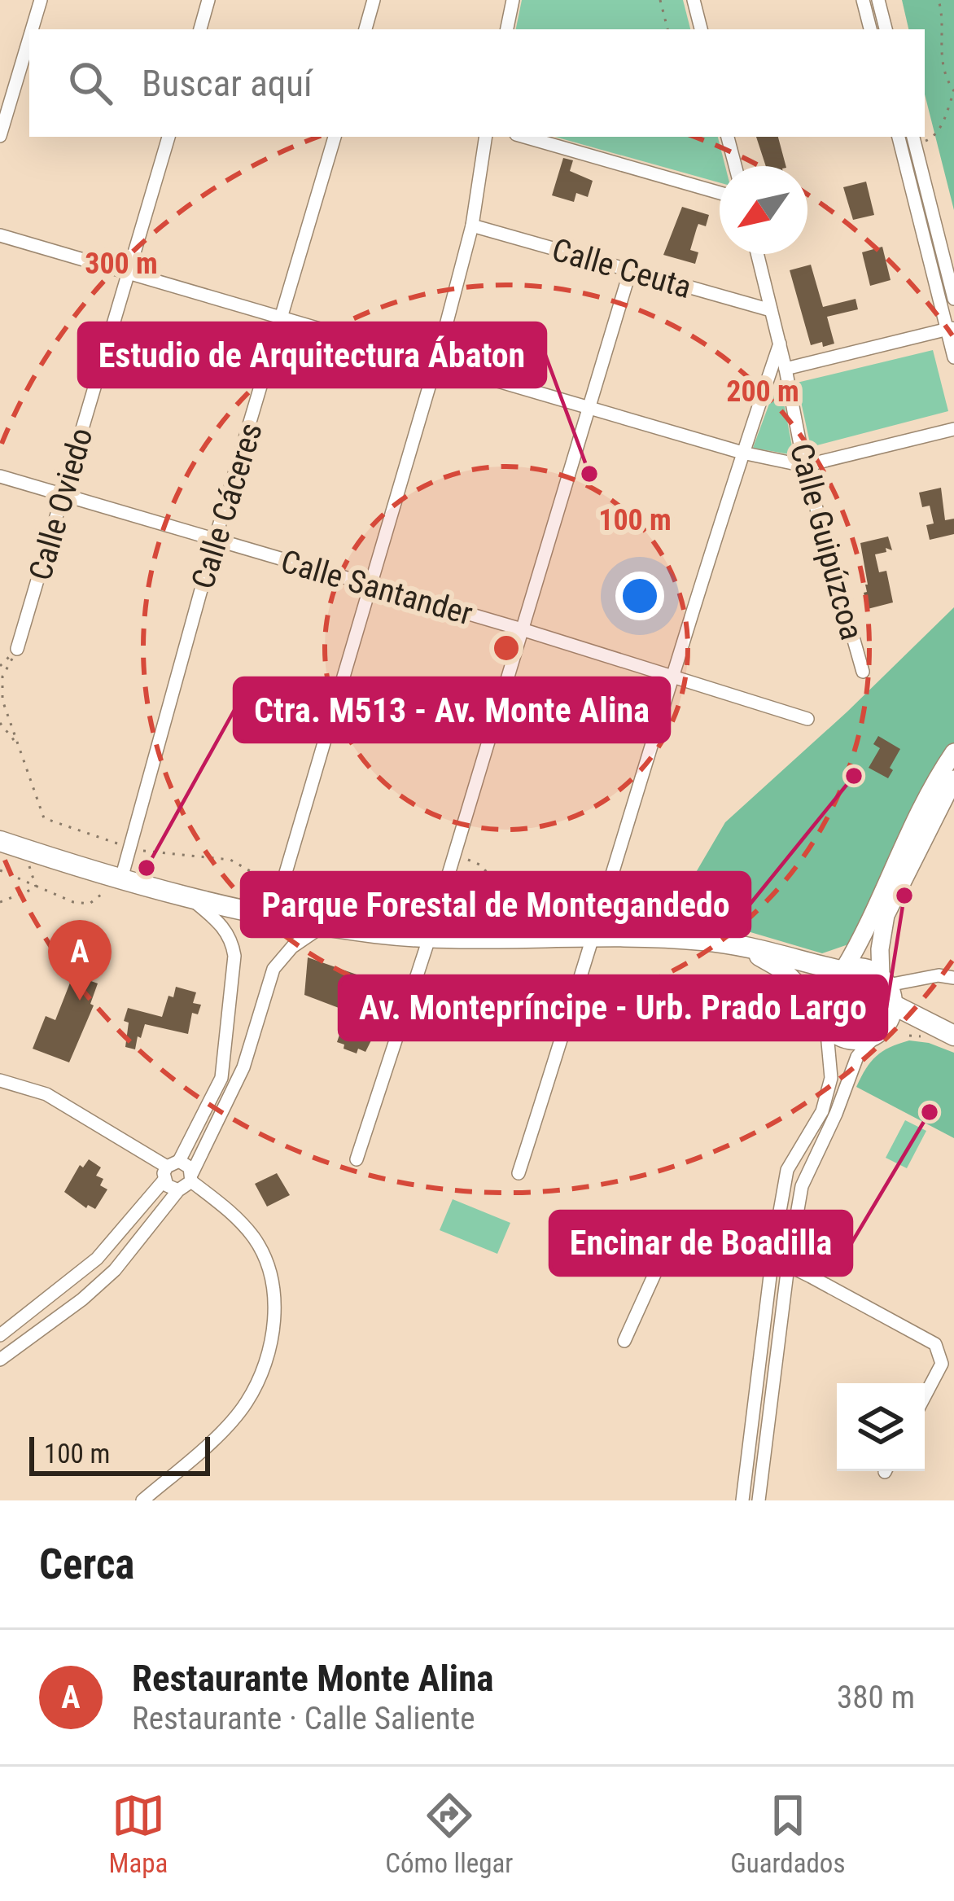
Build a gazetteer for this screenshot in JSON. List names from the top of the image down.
{
  "streets": {
    "street": [
      "Calle Ceuta",
      "Calle Oviedo",
      "Calle Cáceres",
      "Calle Guipúzcoa",
      "Calle Santander"
    ]
  },
  "crossings": [
    ["Calle Ceuta", "Calle Guipúzcoa"],
    ["Calle Oviedo", "Calle Santander"],
    ["Calle Cáceres", "Calle Santander"]
  ],
  "places": [
    "Estudio de Arquitectura Ábaton",
    "Parque Forestal de Montegandedo",
    "Ctra. M513 - Av. Monte Alina",
    "Av. Montepríncipe - Urb. Prado Largo",
    "Encinar de Boadilla"
  ],
  "scale_bar": "100 m",
  "north": "bottom left",
  "page": {
    "search": "Buscar aquí",
    "pins": "A",
    "scale": "100 m",
    "heading": "Cerca",
    "list": [
      {
        "mark": "A",
        "name": "Restaurante Monte Alina",
        "note": "Restaurante · Calle Saliente",
        "value": "380 m"
      }
    ],
    "nav": ["Mapa", "Cómo llegar", "Guardados"]
  },
  "rings": ["300 m", "200 m", "100 m"]
}
